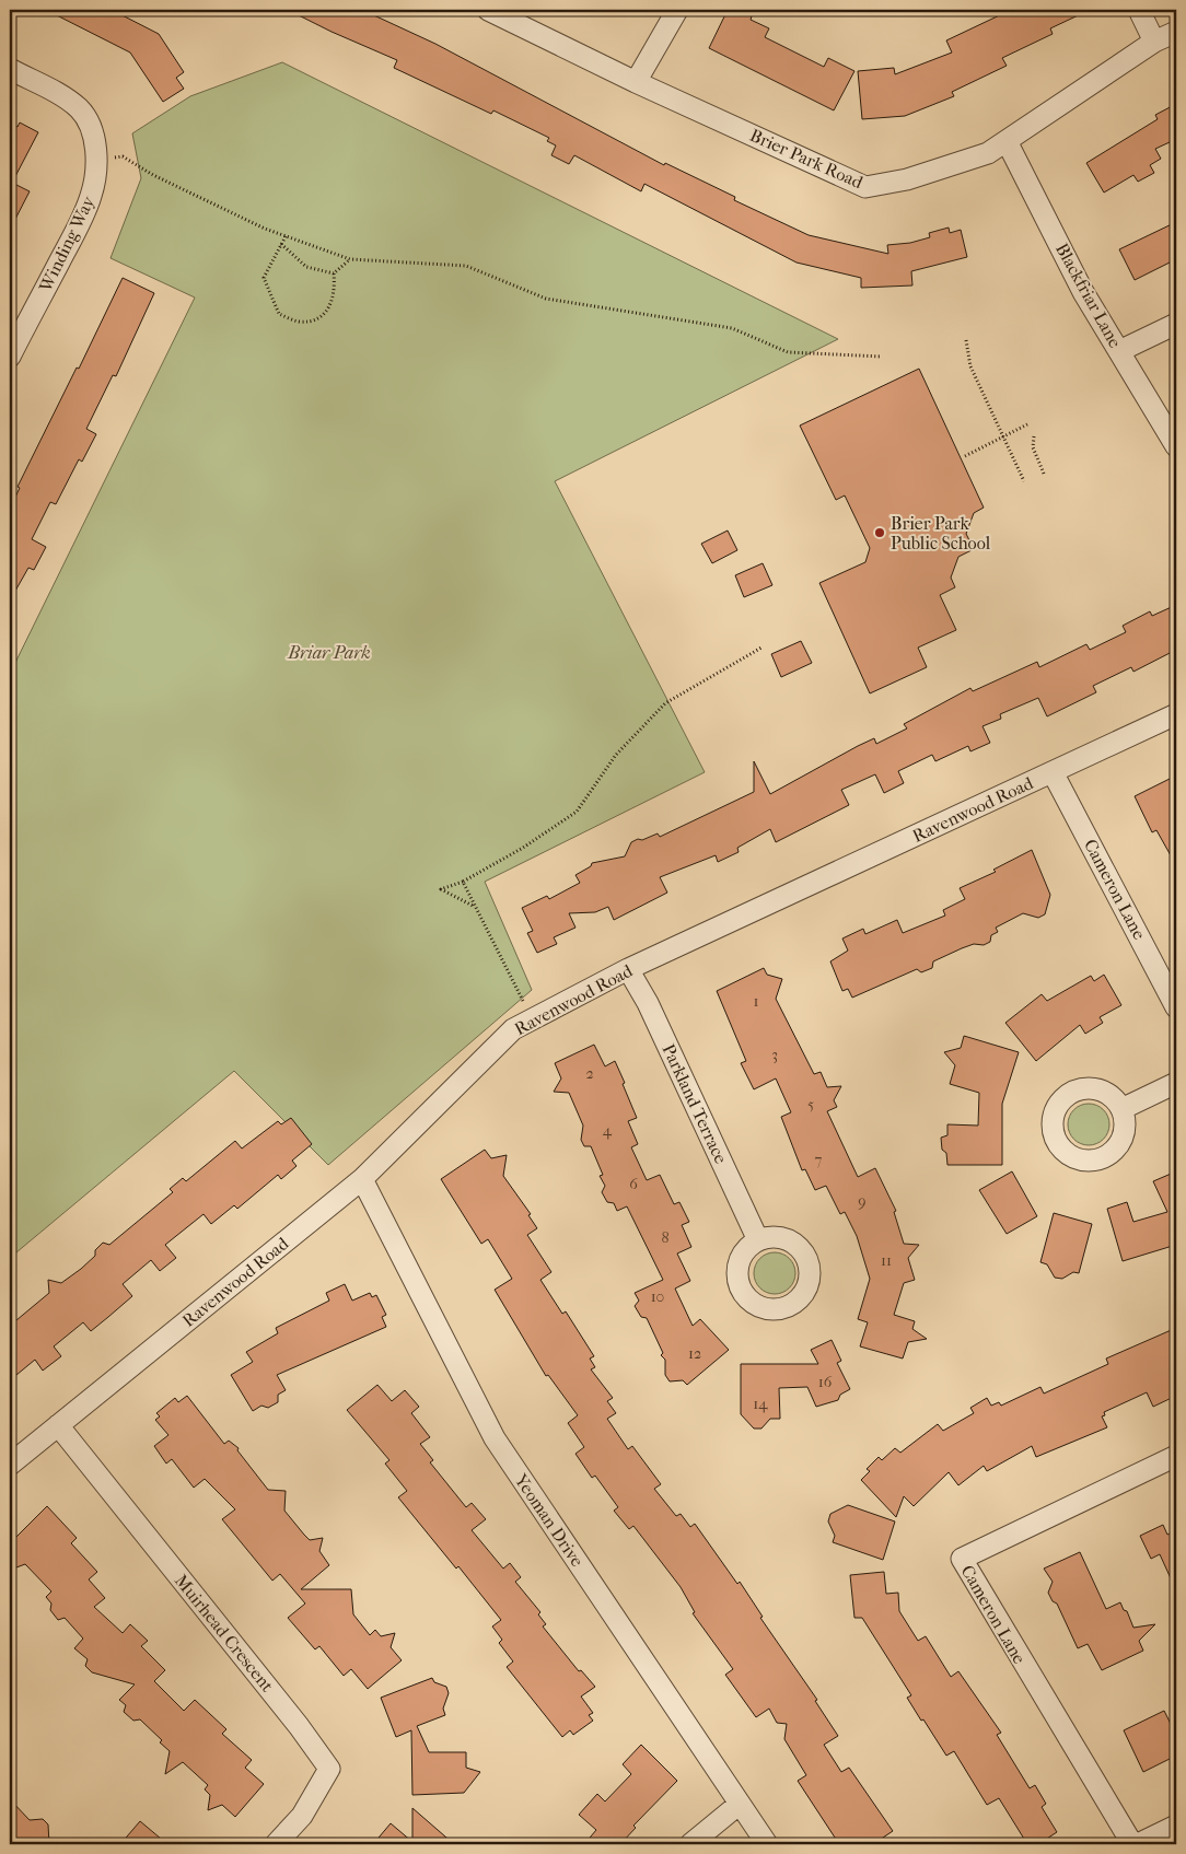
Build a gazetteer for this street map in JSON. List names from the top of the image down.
{
  "streets": {
    "street": [
      "Brier Park Road",
      "Winding Way",
      "Blackfriar Lane",
      "Ravenwood Road",
      "Cameron Lane",
      "Parkland Terrace",
      "Yeoman Drive",
      "Muirhead Crescent"
    ]
  },
  "crossings": [
    ["Brier Park Road", "Blackfriar Lane"],
    ["Ravenwood Road", "Cameron Lane"],
    ["Ravenwood Road", "Parkland Terrace"],
    ["Ravenwood Road", "Yeoman Drive"],
    ["Ravenwood Road", "Muirhead Crescent"]
  ],
  "parks": ["Briar Park"],
  "places": ["Brier Park Public School"],
  "house_numbers": [
    "1",
    "3",
    "2",
    "5",
    "4",
    "7",
    "6",
    "9",
    "8",
    "11",
    "10",
    "12",
    "16",
    "14"
  ]
}
